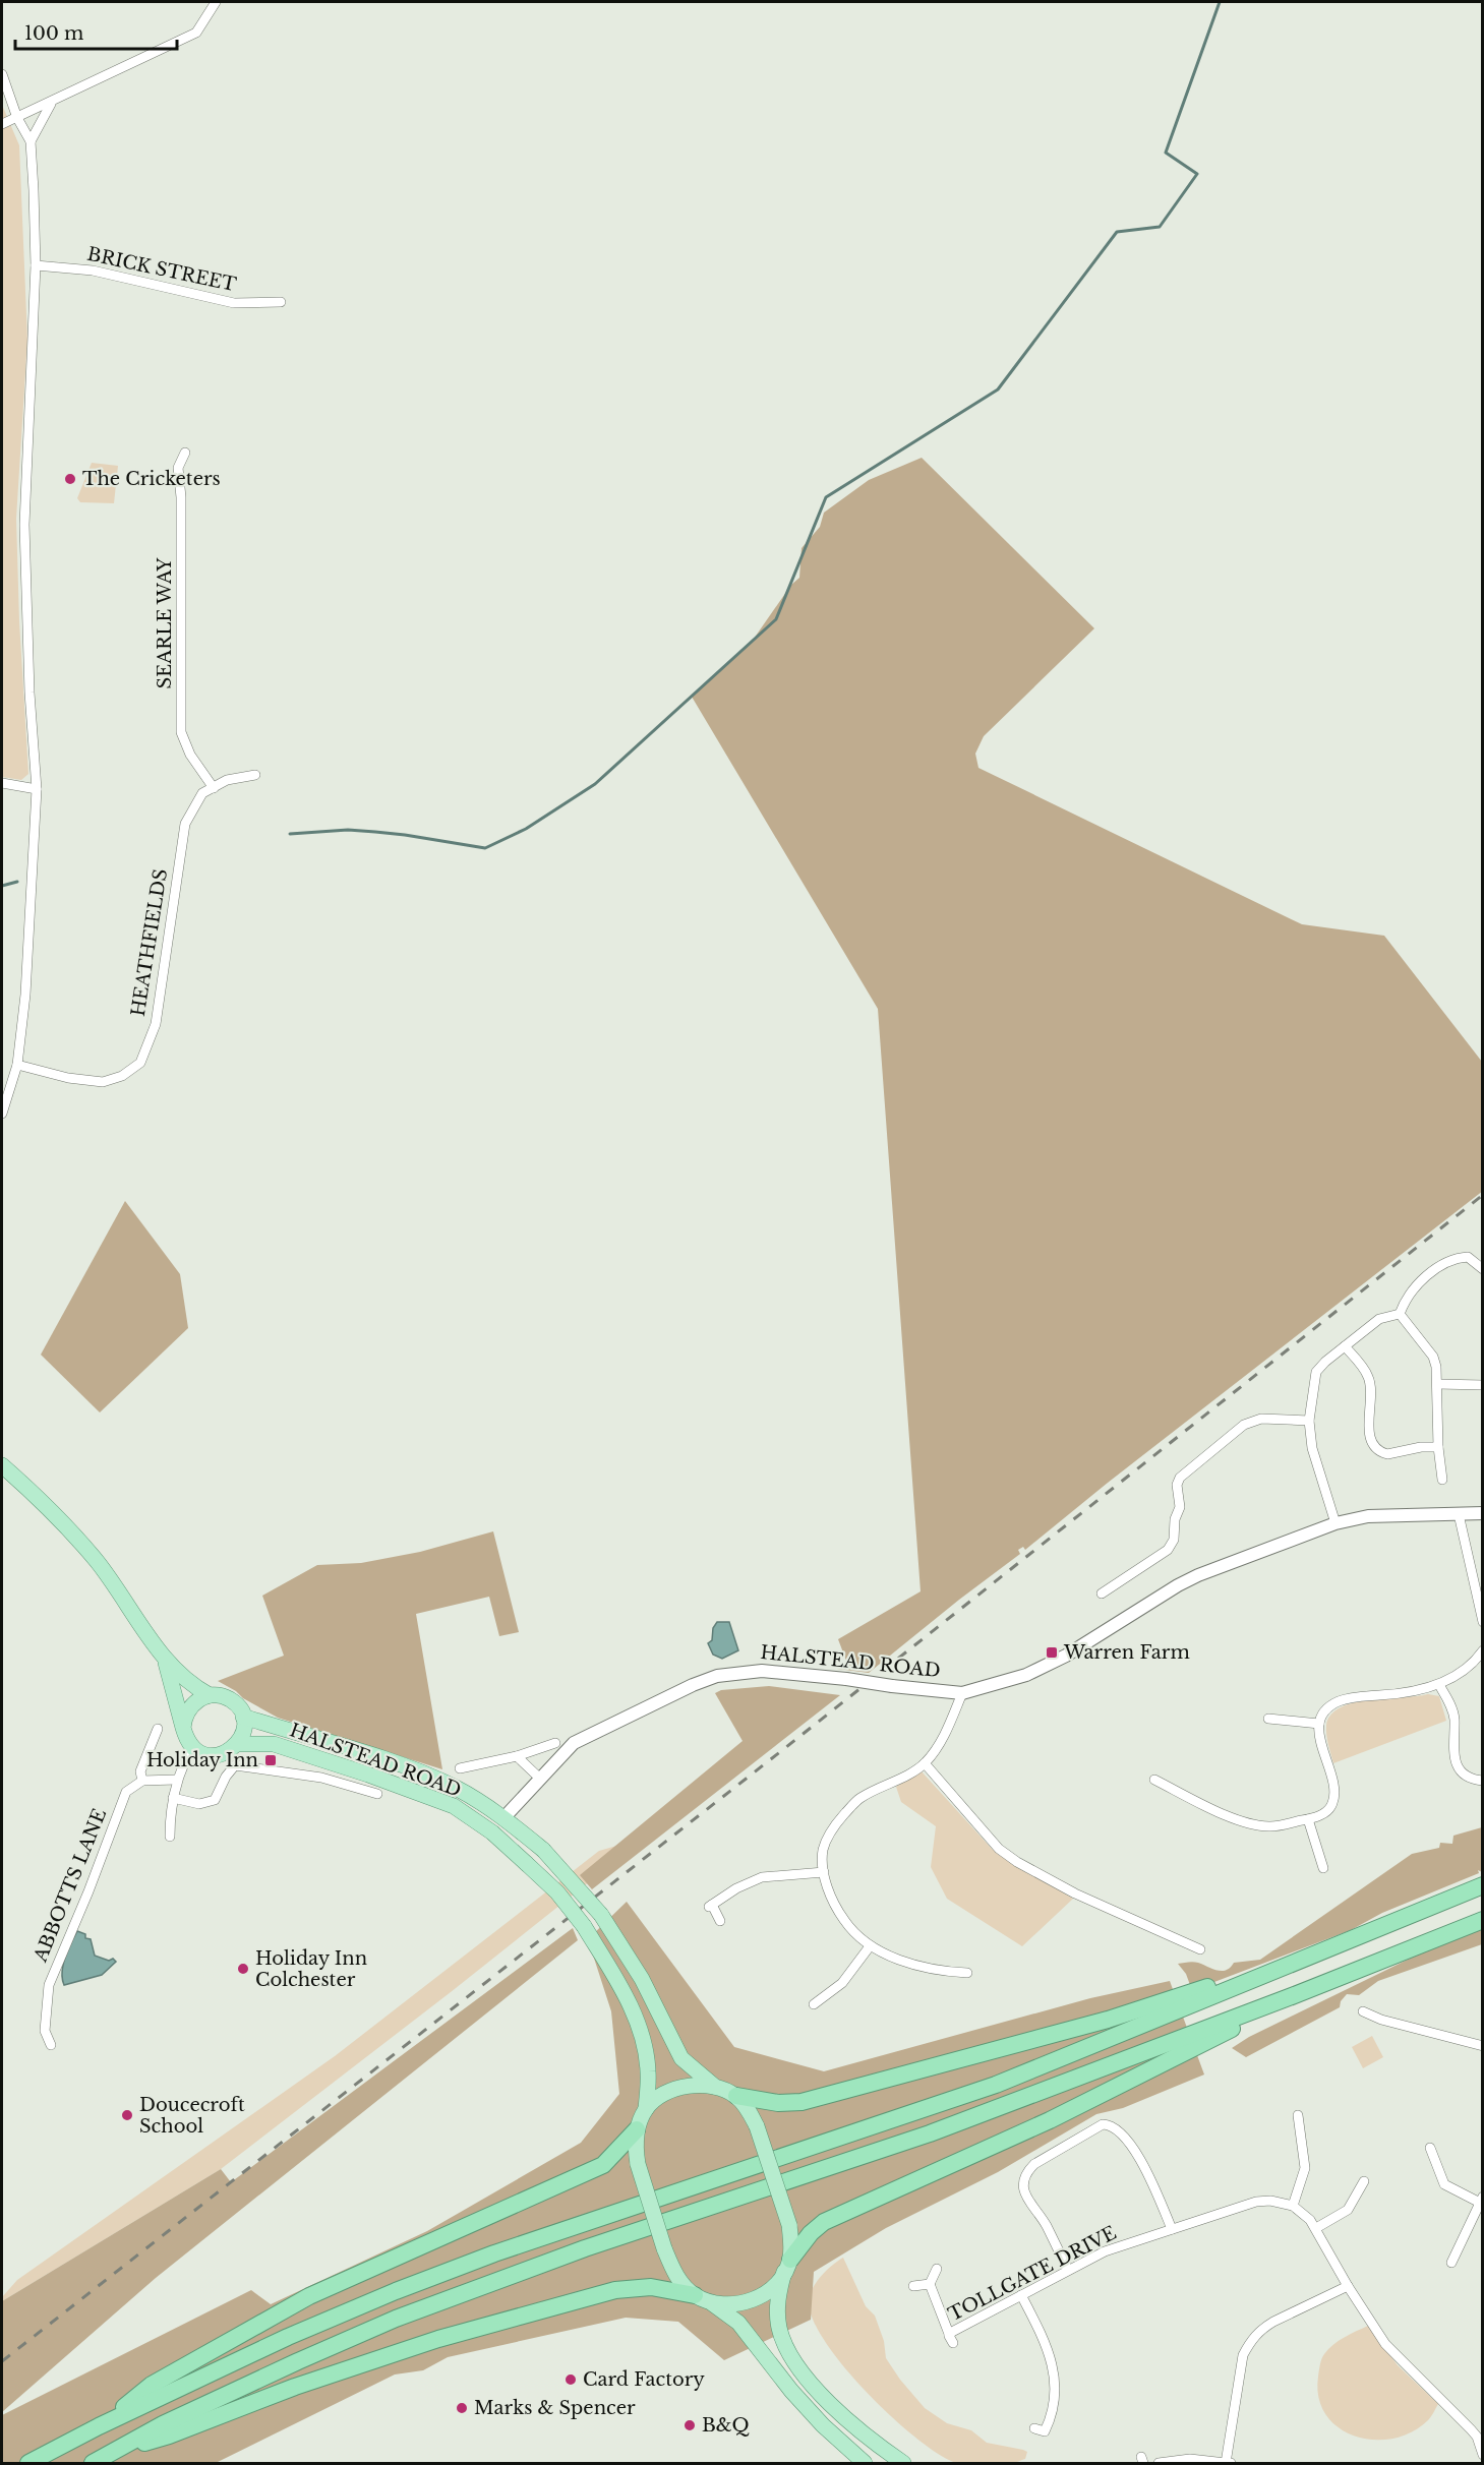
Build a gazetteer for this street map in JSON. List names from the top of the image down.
{
  "streets": {
    "main road": ["HALSTEAD ROAD"],
    "street": [
      "BRICK STREET",
      "SEARLE WAY",
      "HEATHFIELDS",
      "ABBOTTS LANE",
      "TOLLGATE DRIVE"
    ]
  },
  "crossings": [
    ["SEARLE WAY", "HEATHFIELDS"]
  ],
  "places": {
    "other": [
      "The Cricketers",
      "Holiday Inn Colchester",
      "Doucecroft School",
      "Card Factory",
      "Marks & Spencer",
      "B&Q"
    ],
    "transit": ["Warren Farm", "Holiday Inn"]
  },
  "scale_bar": "100 m"
}
